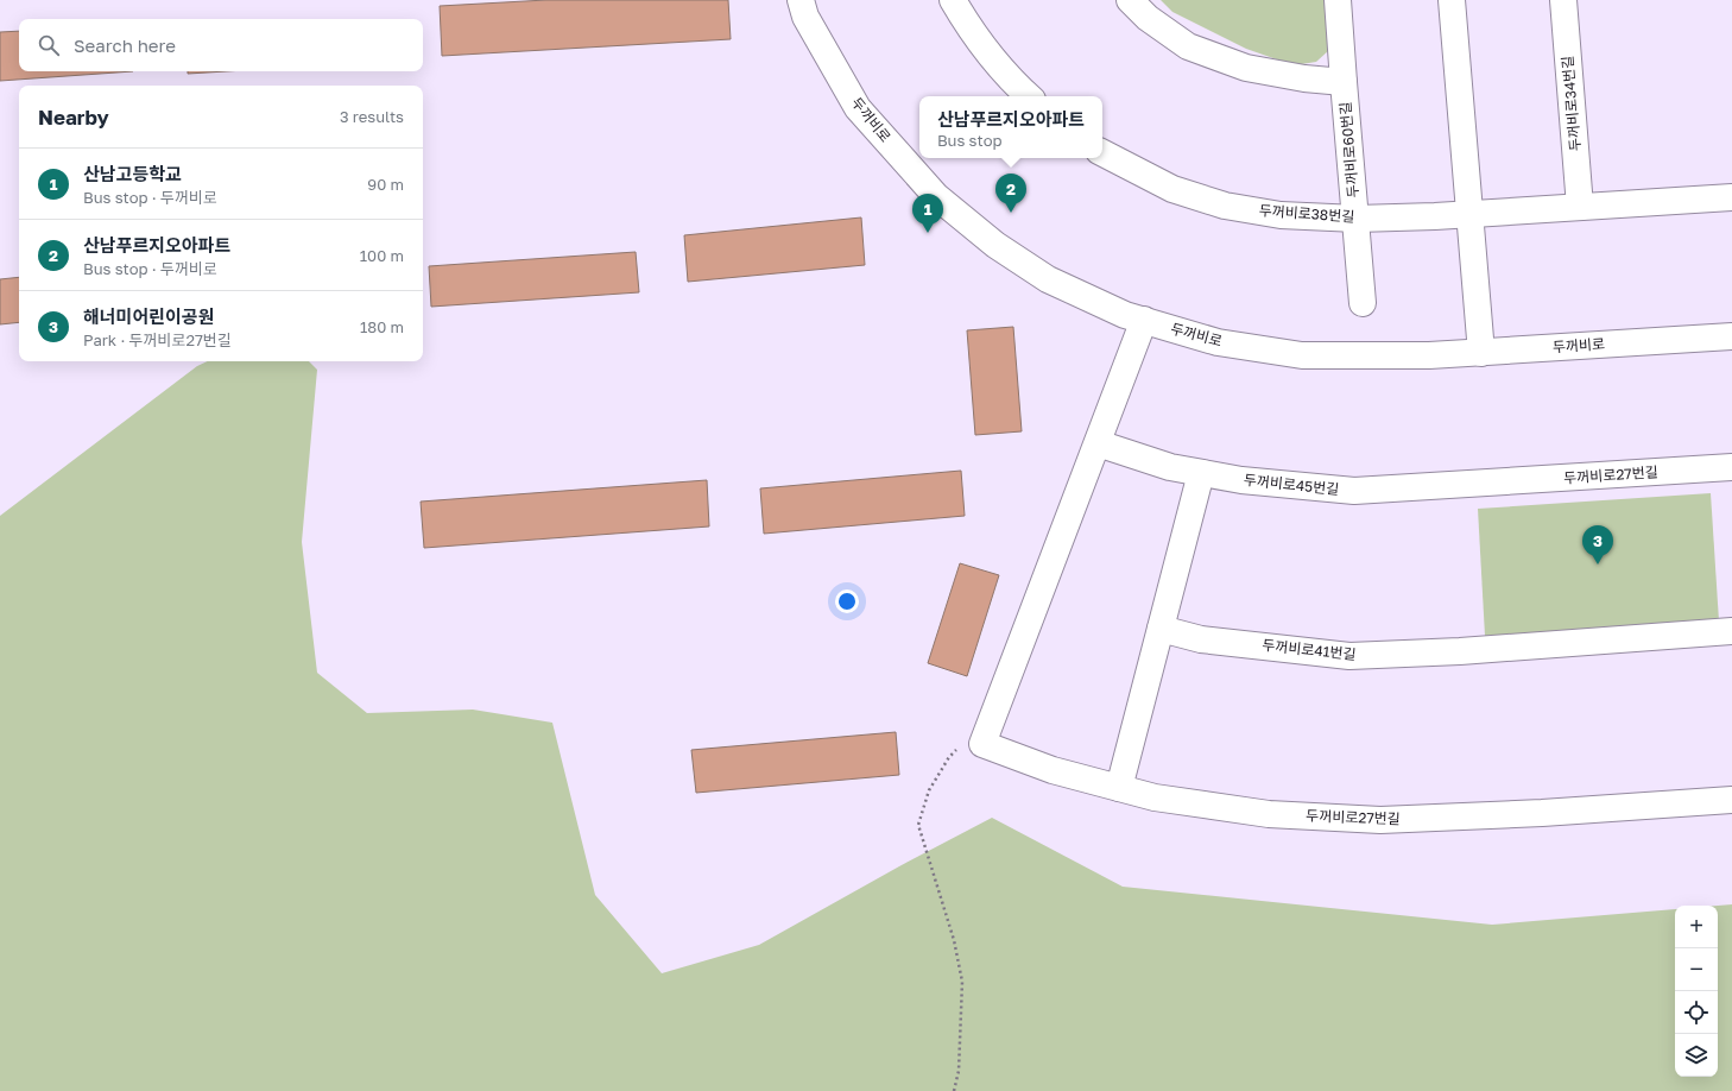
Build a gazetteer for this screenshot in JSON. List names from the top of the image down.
{
  "streets": {
    "street": [
      "두꺼비로34번길",
      "두꺼비로",
      "두꺼비로60번길",
      "두꺼비로38번길",
      "두꺼비로27번길",
      "두꺼비로45번길",
      "두꺼비로41번길"
    ]
  },
  "crossings": [
    ["두꺼비로34번길", "두꺼비로38번길"],
    ["두꺼비로60번길", "두꺼비로38번길"],
    ["두꺼비로27번길", "두꺼비로45번길"]
  ],
  "page": {
    "search": "Search here",
    "heading": ["Nearby", "3 results"],
    "popup": ["산남푸르지오아파트", "Bus stop"],
    "list": [
      {
        "mark": "1",
        "name": "산남고등학교",
        "note": "Bus stop · 두꺼비로",
        "value": "90 m"
      },
      {
        "mark": "2",
        "name": "산남푸르지오아파트",
        "note": "Bus stop · 두꺼비로",
        "value": "100 m"
      },
      {
        "mark": "3",
        "name": "해너미어린이공원",
        "note": "Park · 두꺼비로27번길",
        "value": "180 m"
      }
    ],
    "pins": ["2", "1", "3"],
    "map_buttons": ["+", "−"]
  }
}
